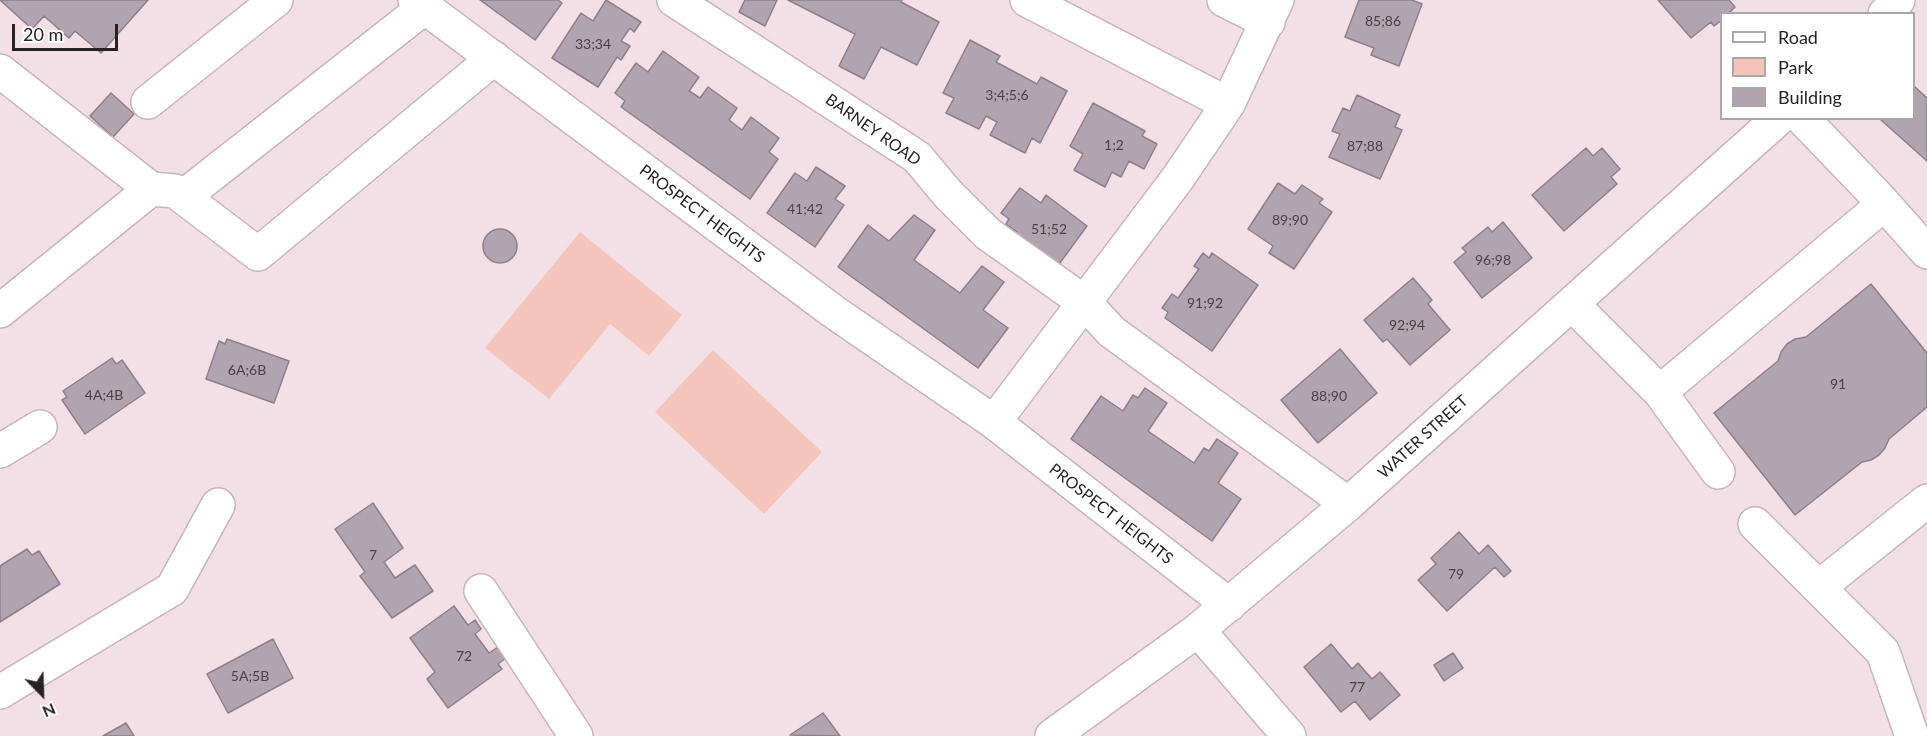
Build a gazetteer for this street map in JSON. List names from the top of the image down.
{
  "streets": {
    "street": ["BARNEY ROAD", "PROSPECT HEIGHTS", "WATER STREET"]
  },
  "crossings": [
    ["BARNEY ROAD", "WATER STREET"],
    ["PROSPECT HEIGHTS", "WATER STREET"]
  ],
  "house_numbers": [
    "85;86",
    "33;34",
    "3;4;5;6",
    "1;2",
    "87;88",
    "41;42",
    "89;90",
    "51;52",
    "96;98",
    "91;92",
    "92;94",
    "6A;6B",
    "91",
    "4A;4B",
    "88;90",
    "7",
    "79",
    "72",
    "5A;5B",
    "77"
  ],
  "legend": ["Road", "Park", "Building"],
  "scale_bar": "20 m",
  "north": "bottom right"
}
